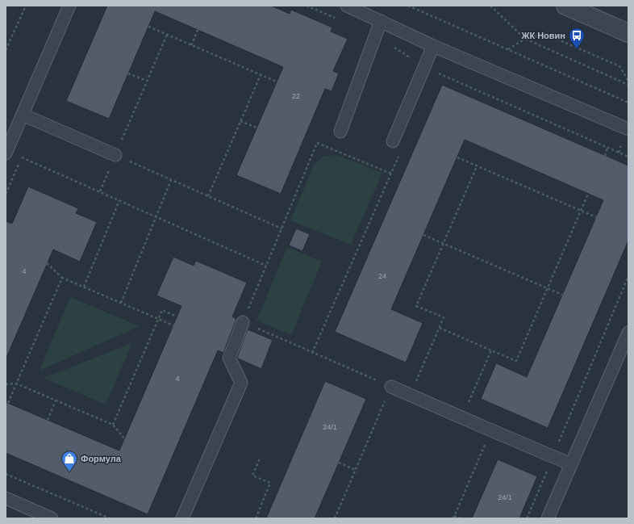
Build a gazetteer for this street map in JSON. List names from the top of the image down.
{
  "places": {
    "bus stop": ["ЖК Новин"],
    "shop": ["Формула"]
  },
  "house_numbers": [
    "22",
    "4",
    "24",
    "4",
    "24/1",
    "24/1"
  ]
}
